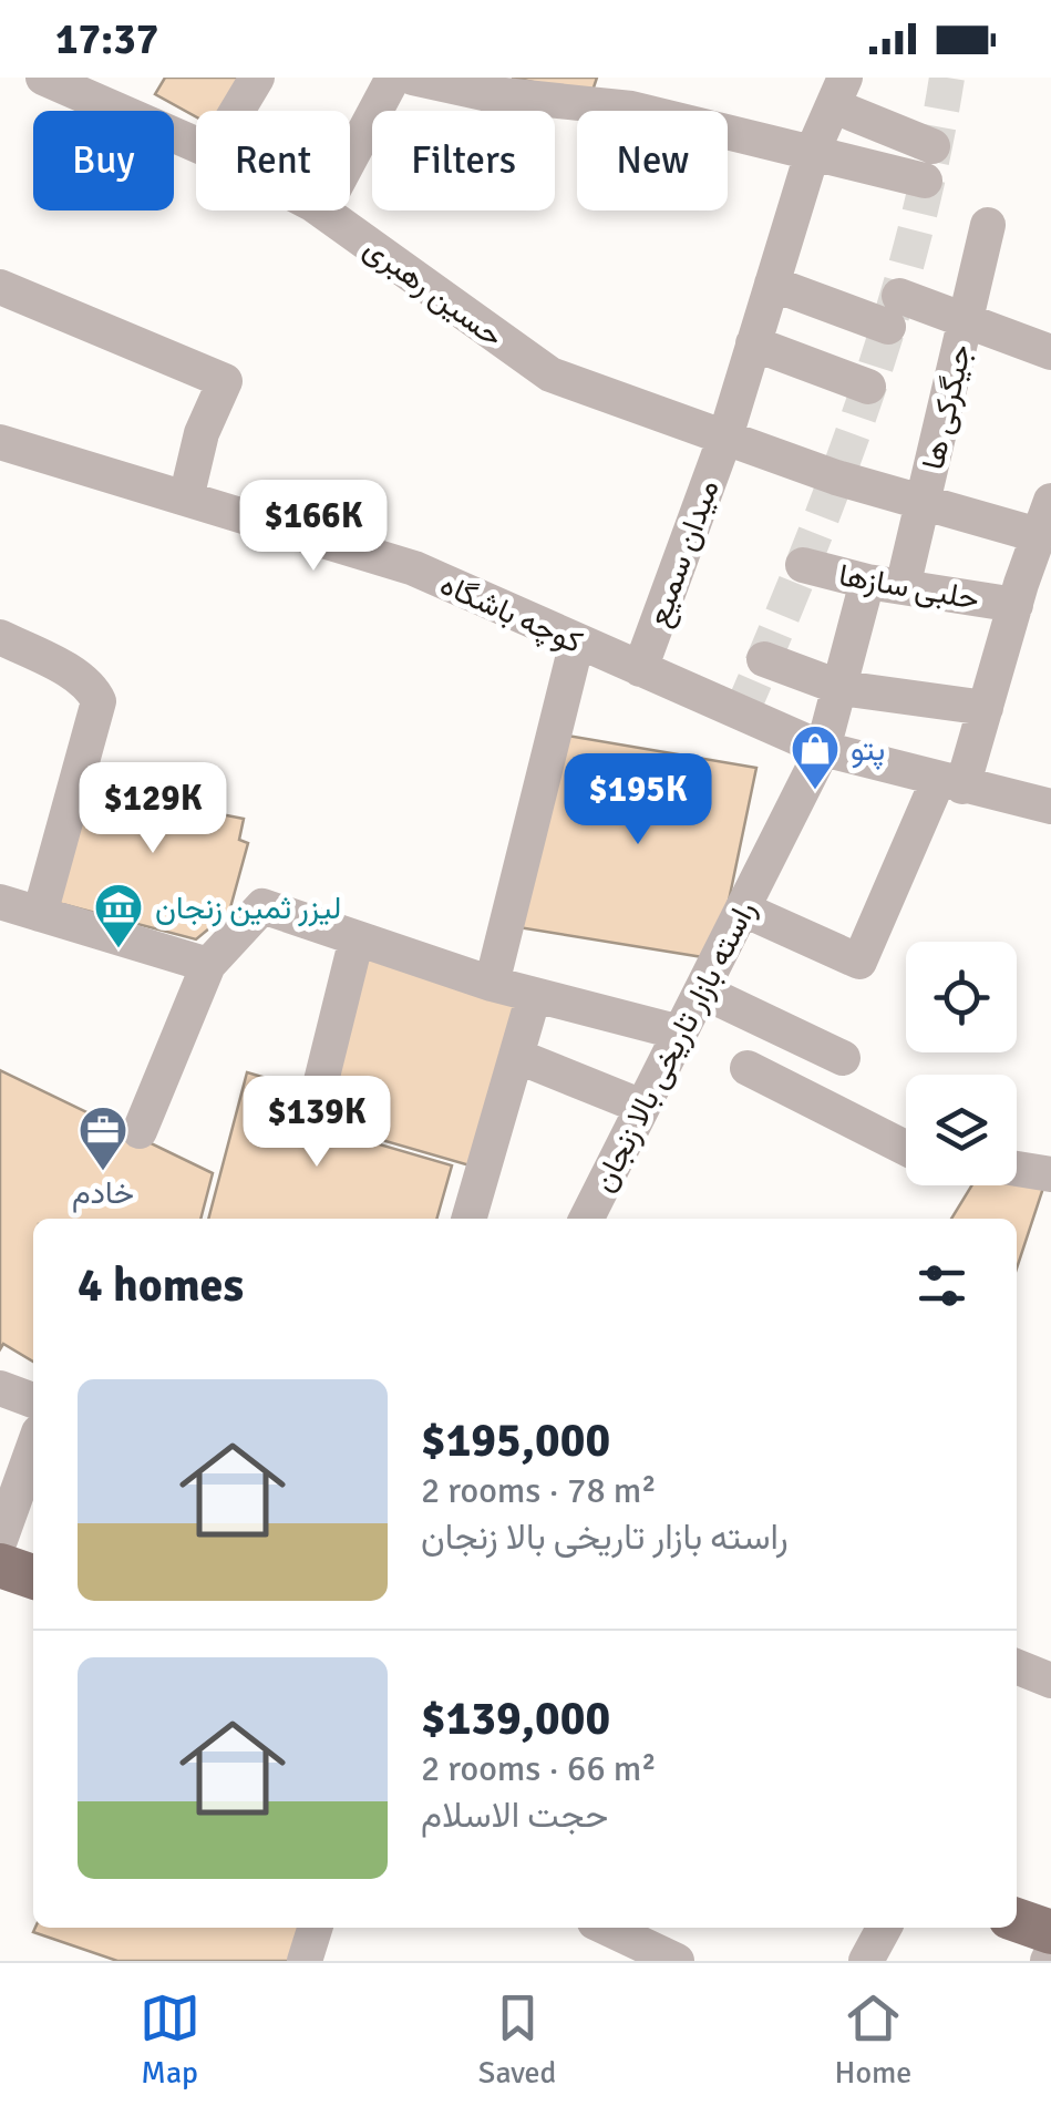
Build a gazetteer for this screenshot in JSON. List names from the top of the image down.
{
  "streets": {
    "street": [
      "حسین رهبری",
      "جیگرکی ها",
      "میدان سمیع",
      "حلبی سازها",
      "کوچه باشگاه",
      "راسته بازار تاریخی بالا زنجان"
    ]
  },
  "crossings": [
    ["حسین رهبری", "میدان سمیع"],
    ["جیگرکی ها", "حلبی سازها"],
    ["جیگرکی ها", "راسته بازار تاریخی بالا زنجان"],
    ["میدان سمیع", "کوچه باشگاه"],
    ["کوچه باشگاه", "راسته بازار تاریخی بالا زنجان"]
  ],
  "places": {
    "shop": ["پتو"],
    "museum": ["لیزر ثمین زنجان"],
    "office": ["خادم"]
  },
  "page": {
    "status": "17:37",
    "chip": [
      "Buy",
      "Rent",
      "Filters",
      "New"
    ],
    "price": [
      "$166K",
      "$195K",
      "$129K",
      "$139K"
    ],
    "heading": "4 homes",
    "list": [
      {
        "name": "$195,000",
        "note": "2 rooms · 78 m² · راسته بازار تاریخی بالا زنجان"
      },
      {
        "name": "$139,000",
        "note": "2 rooms · 66 m² · حجت الاسلام"
      }
    ],
    "tabs": ["Map", "Saved", "Home"]
  }
}
